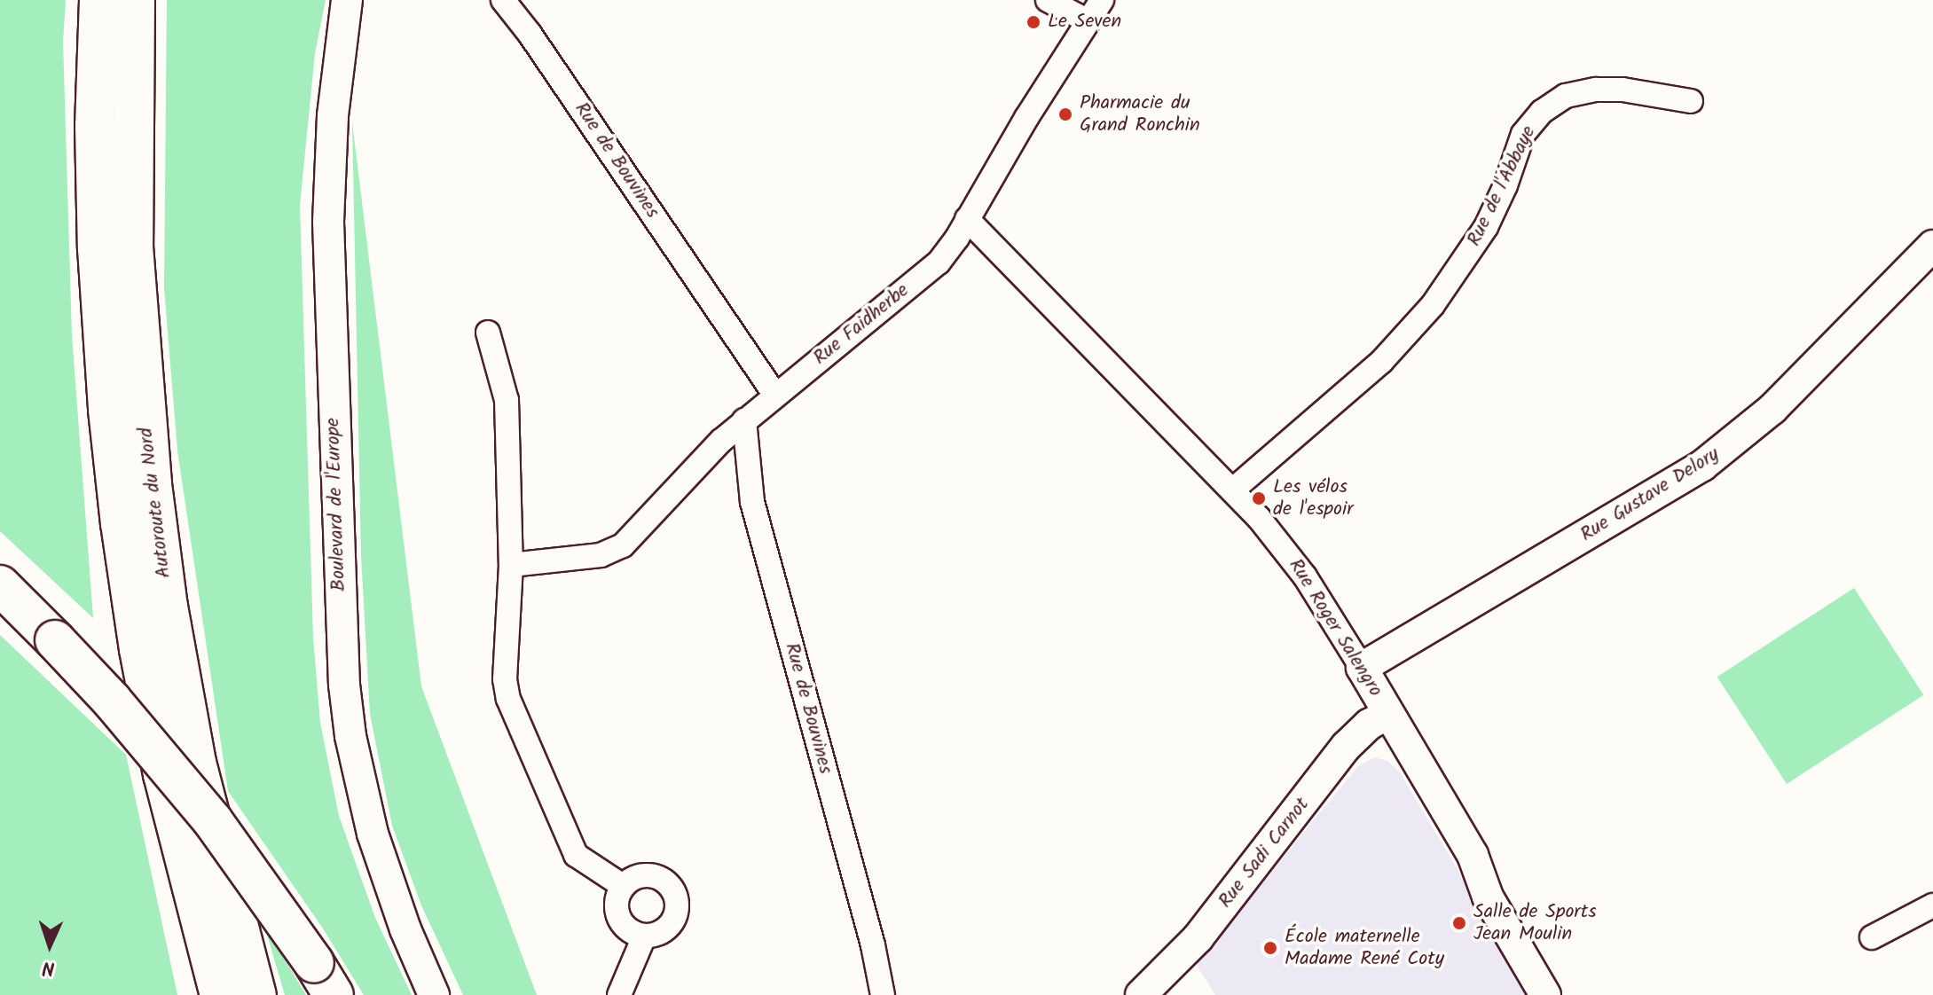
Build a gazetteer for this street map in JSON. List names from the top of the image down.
{
  "streets": {
    "highway": ["Autoroute du Nord"],
    "street": [
      "Rue de Bouvines",
      "Rue de l'Abbaye",
      "Rue Faidherbe",
      "Rue Gustave Delory",
      "Boulevard de l'Europe",
      "Rue Roger Salengro",
      "Rue Sadi Carnot"
    ]
  },
  "crossings": [
    ["Rue de Bouvines", "Rue Faidherbe"],
    ["Rue de l'Abbaye", "Rue Roger Salengro"],
    ["Rue Faidherbe", "Rue Roger Salengro"],
    ["Rue Gustave Delory", "Rue Roger Salengro"],
    ["Rue Roger Salengro", "Rue Sadi Carnot"]
  ],
  "places": [
    "Le Seven",
    "Pharmacie du Grand Ronchin",
    "Les vélos de l'espoir",
    "Salle de Sports Jean Moulin",
    "École maternelle Madame René Coty"
  ],
  "north": "bottom"
}
